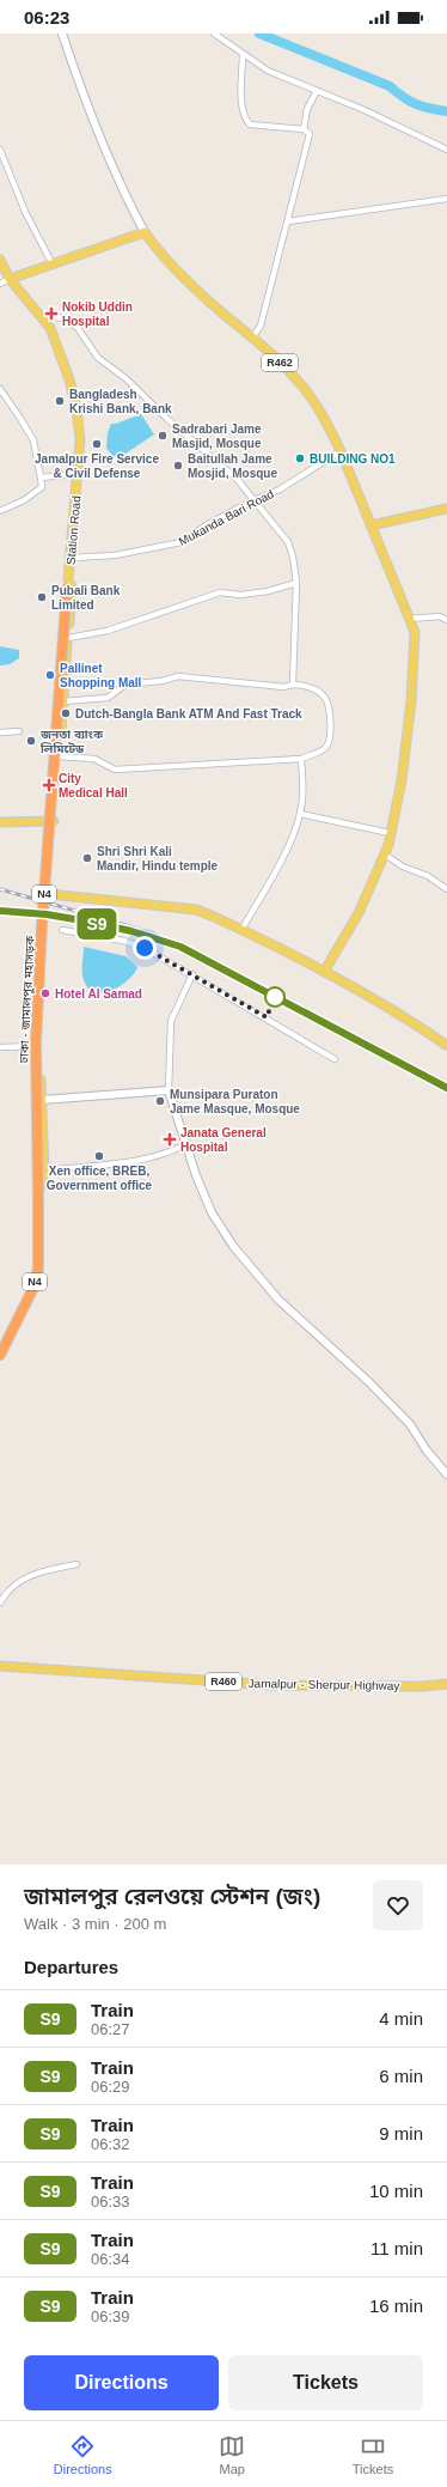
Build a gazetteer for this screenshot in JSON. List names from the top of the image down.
{
  "streets": {
    "highway": ["N4", "ঢাকা - জামালপুর মহাসড়ক"],
    "main road": [
      "R462",
      "Station Road",
      "R460",
      "Jamalpur - Sherpur Highway"
    ],
    "street": ["Mukanda Bari Road"]
  },
  "crossings": [
    ["R462", "Mukanda Bari Road"],
    ["Mukanda Bari Road", "Station Road"],
    ["Station Road", "ঢাকা - জামালপুর মহাসড়ক"]
  ],
  "places": {
    "health": ["Nokib Uddin Hospital", "City Medical Hall", "Janata General Hospital"],
    "other": [
      "Bangladesh Krishi Bank, Bank",
      "Sadrabari Jame Masjid, Mosque",
      "Jamalpur Fire Service & Civil Defense",
      "BUILDING NO1",
      "Baitullah Jame Mosjid, Mosque",
      "Pubali Bank Limited",
      "Pallinet Shopping Mall",
      "Dutch-Bangla Bank ATM And Fast Track",
      "জনতা ব্যাংক লিমিটেড",
      "Shri Shri Kali Mandir, Hindu temple",
      "Hotel Al Samad",
      "Munsipara Puraton Jame Masque, Mosque",
      "Xen office, BREB, Government office"
    ]
  },
  "page": {
    "status": "06:23",
    "on_map": "S9",
    "heading": [
      ["জামালপুর রেলওয়ে স্টেশন (জং)", "Walk · 3 min · 200 m"],
      "Departures"
    ],
    "list": [
      {
        "mark": "S9",
        "name": "Train",
        "note": "06:27",
        "value": "4 min"
      },
      {
        "mark": "S9",
        "name": "Train",
        "note": "06:29",
        "value": "6 min"
      },
      {
        "mark": "S9",
        "name": "Train",
        "note": "06:32",
        "value": "9 min"
      },
      {
        "mark": "S9",
        "name": "Train",
        "note": "06:33",
        "value": "10 min"
      },
      {
        "mark": "S9",
        "name": "Train",
        "note": "06:34",
        "value": "11 min"
      },
      {
        "mark": "S9",
        "name": "Train",
        "note": "06:39",
        "value": "16 min"
      }
    ],
    "buttons": ["Directions", "Tickets"],
    "tabs": ["Directions", "Map", "Tickets"]
  }
}
